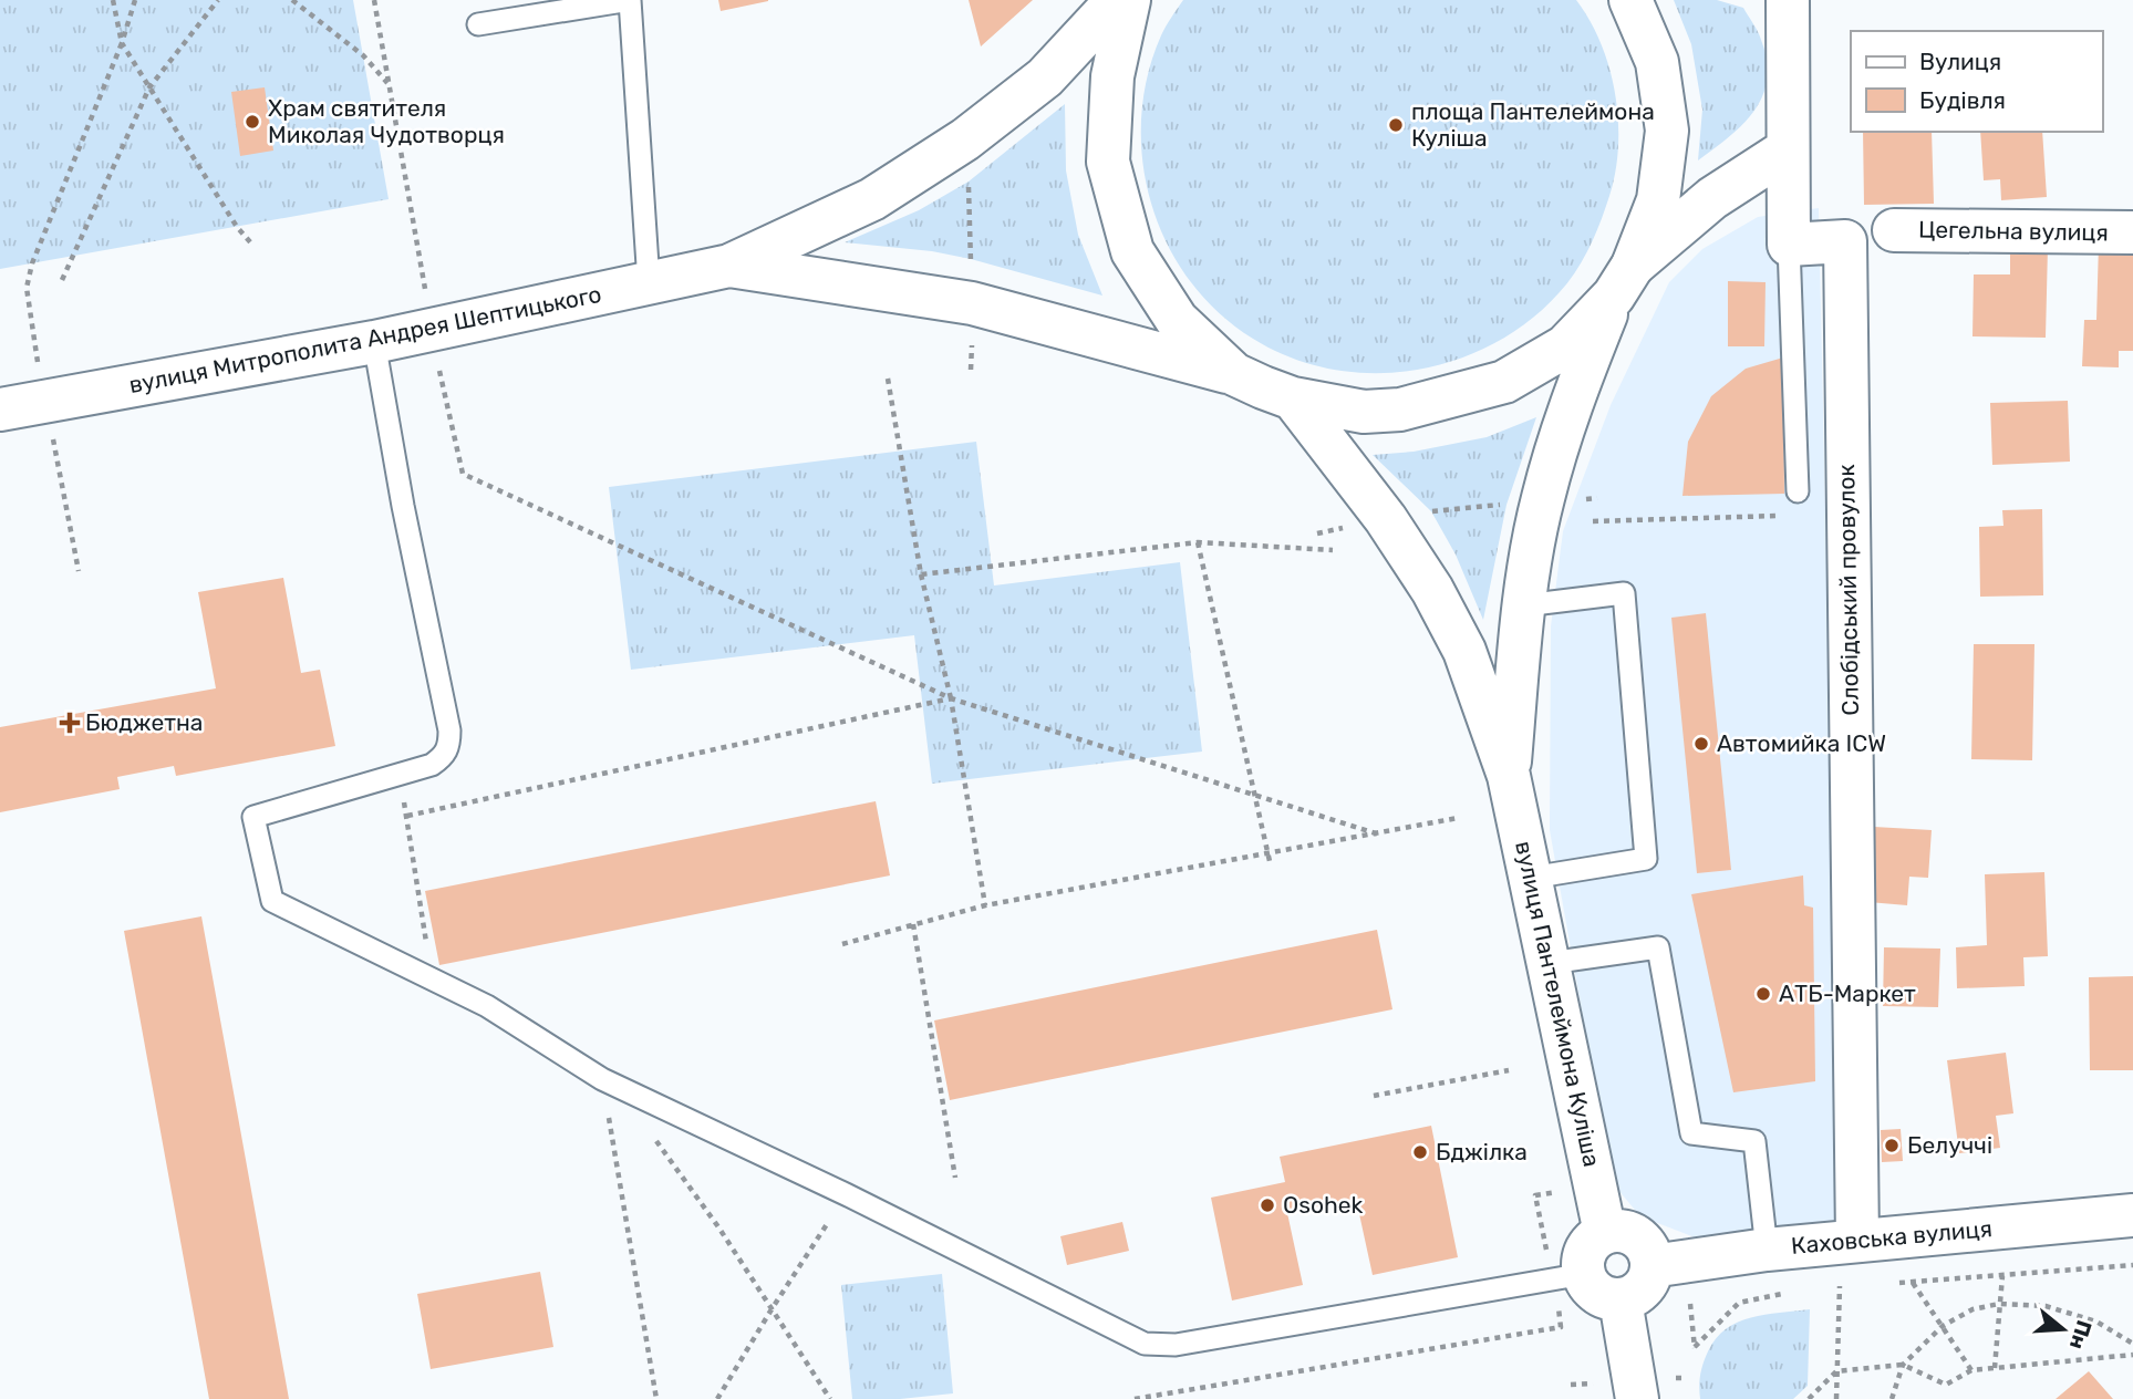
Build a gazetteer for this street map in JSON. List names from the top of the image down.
{
  "streets": {
    "main road": [
      "Цегельна вулиця",
      "вулиця Митрополита Андрея Шептицького",
      "Слобідський провулок",
      "вулиця Пантелеймона Куліша",
      "Каховська вулиця"
    ]
  },
  "crossings": [
    ["Слобідський провулок", "Каховська вулиця"],
    ["вулиця Пантелеймона Куліша", "Каховська вулиця"]
  ],
  "places": {
    "other": [
      "Храм святителя Миколая Чудотворця",
      "площа Пантелеймона Куліша",
      "Автомийка ICW",
      "АТБ-Маркет",
      "Белуччі",
      "Бджілка",
      "Оsоhek"
    ],
    "health": ["Бюджетна"]
  },
  "legend": ["Вулиця", "Будівля"],
  "north": "right"
}
